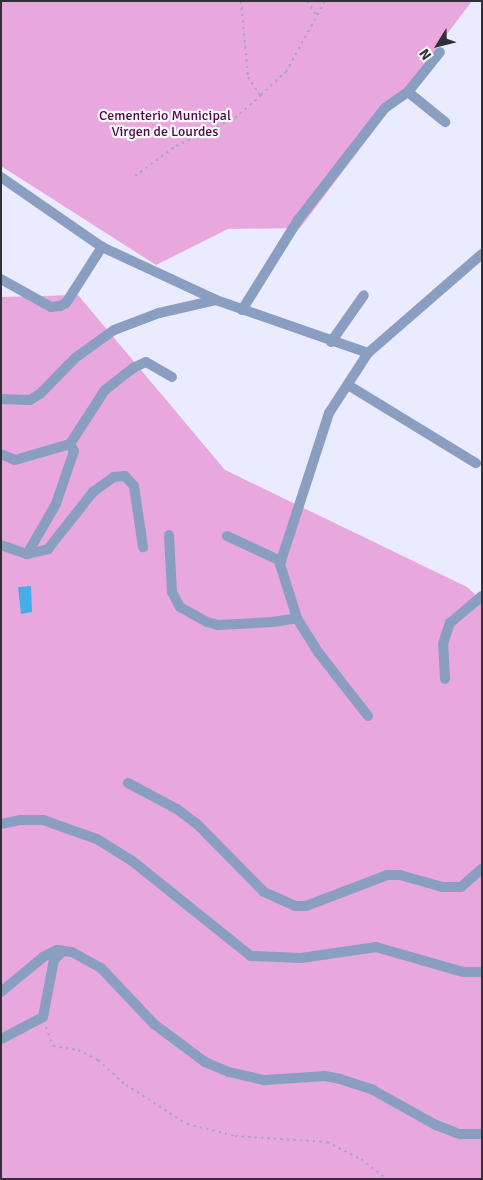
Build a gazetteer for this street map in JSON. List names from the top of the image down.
{
  "parks": ["Cementerio Municipal Virgen de Lourdes"],
  "north": "bottom left"
}
